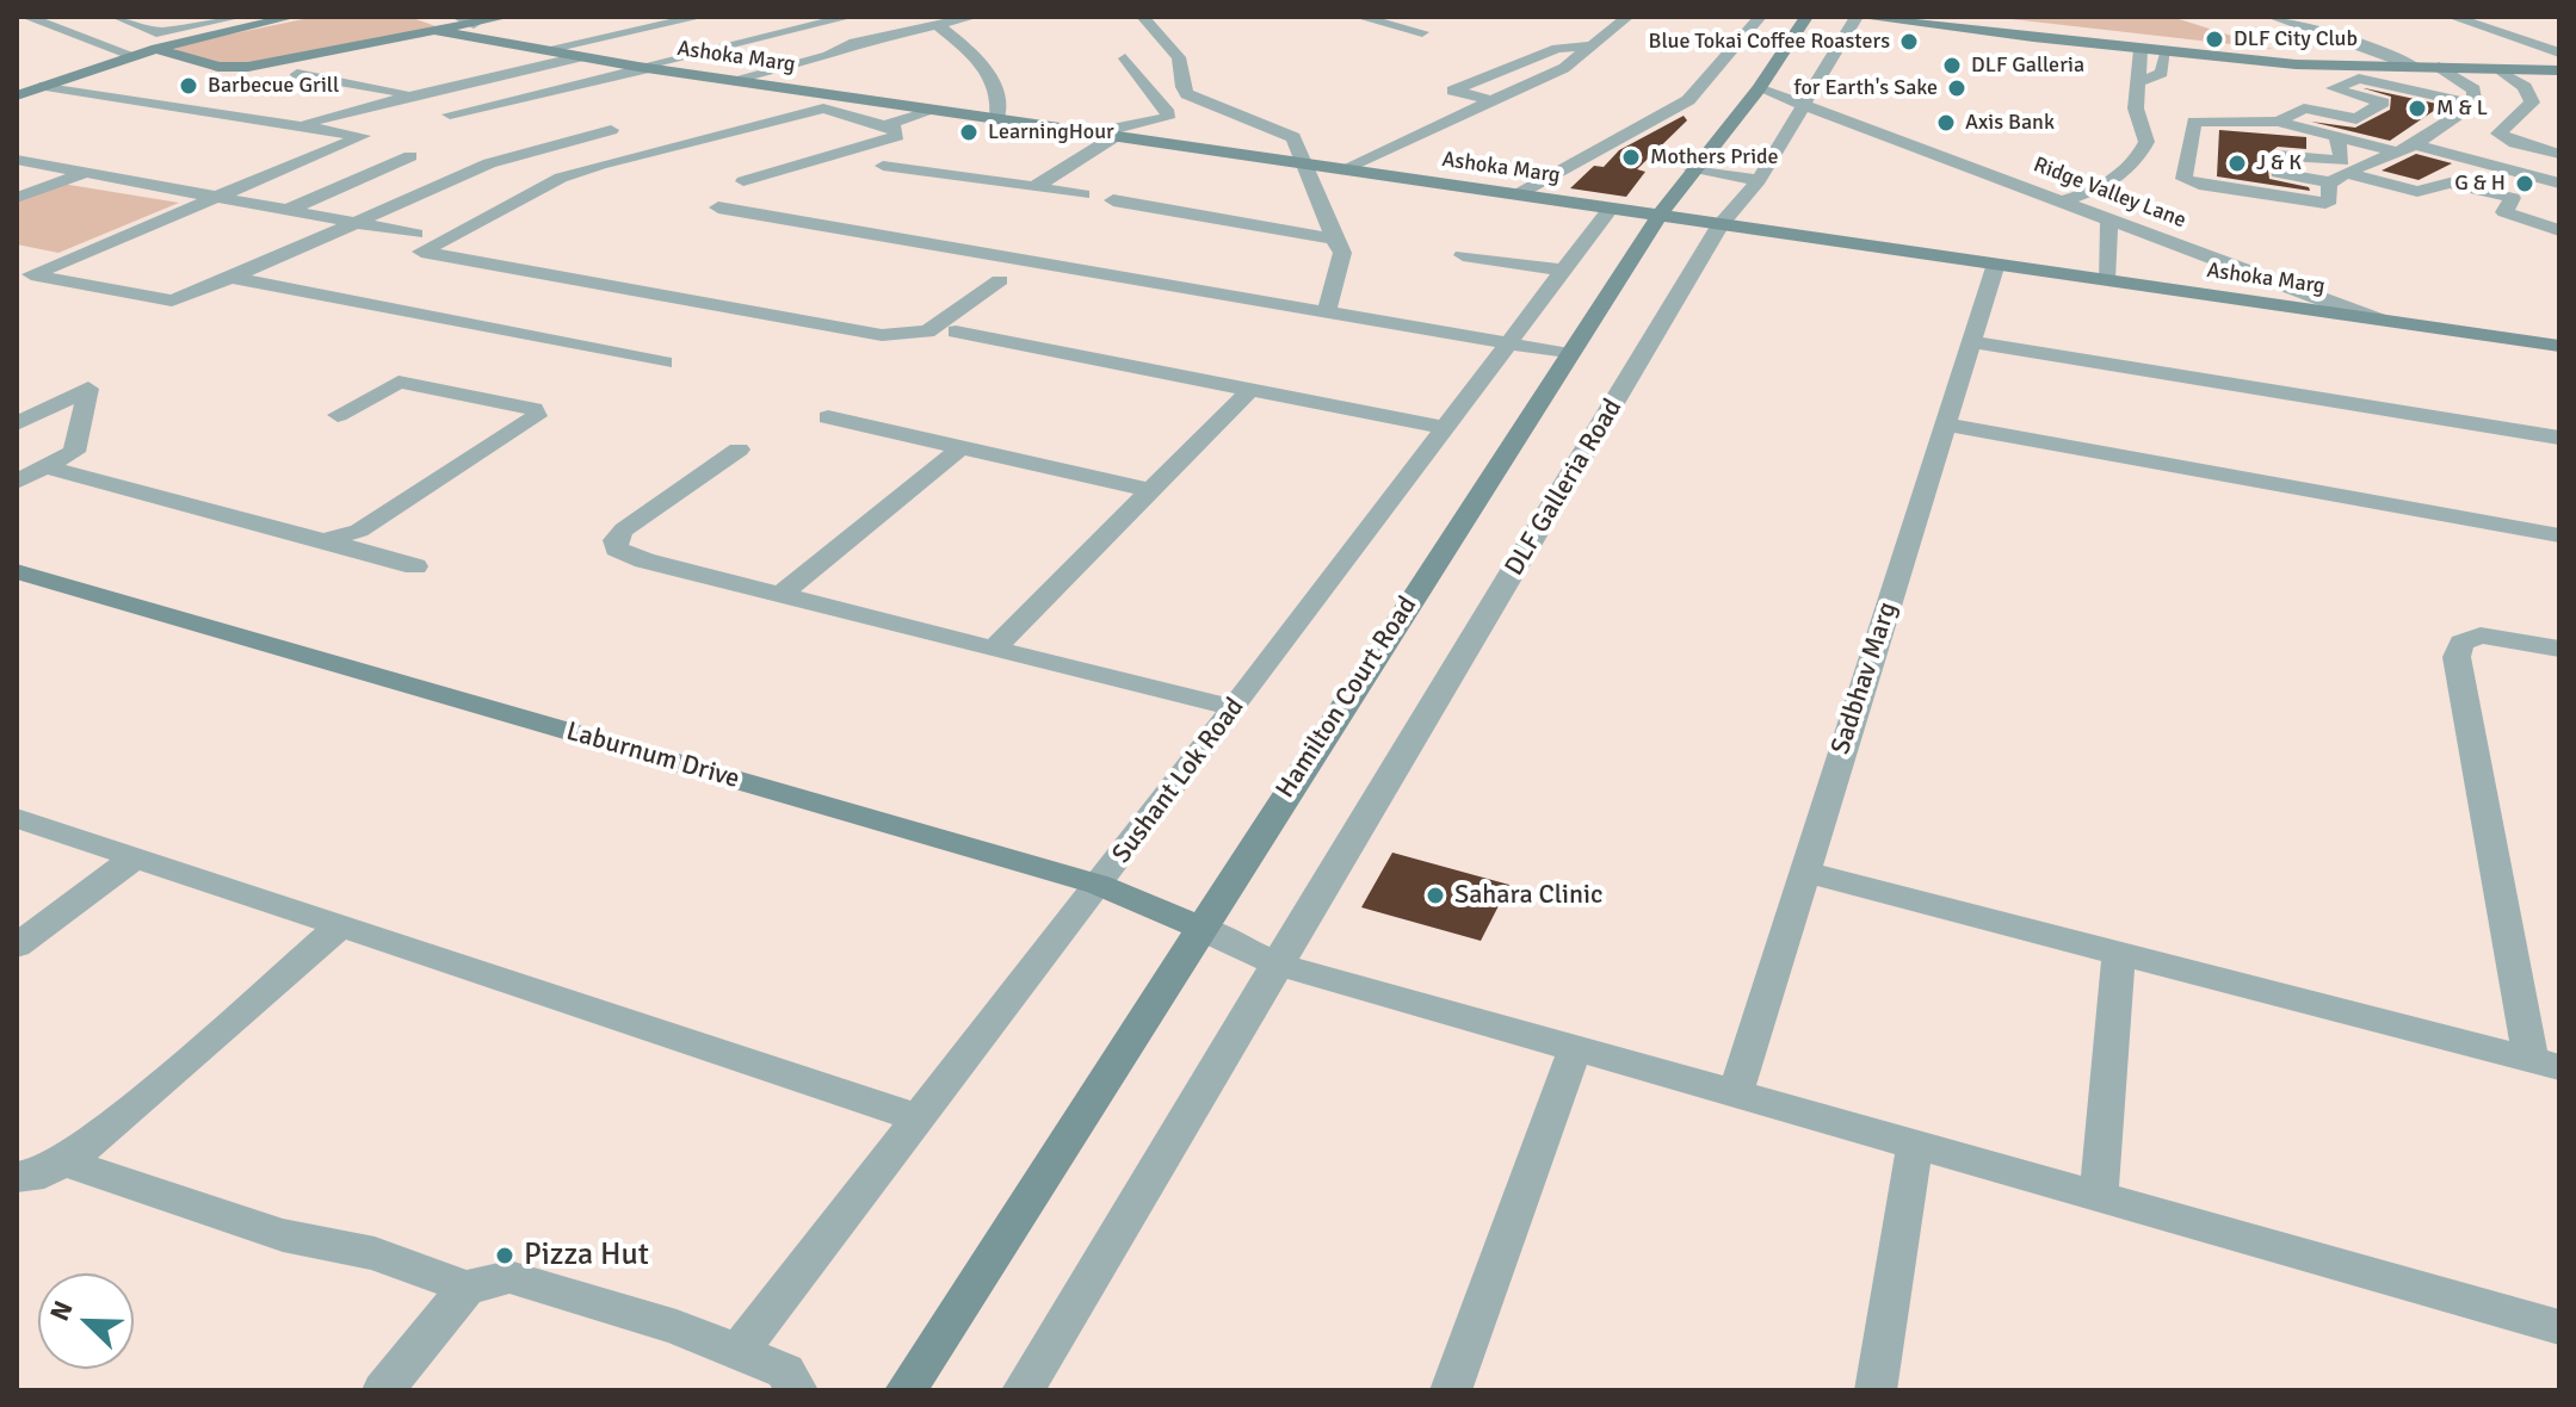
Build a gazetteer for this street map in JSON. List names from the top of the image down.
{
  "streets": {
    "street": [
      "Ashoka Marg",
      "Ridge Valley Lane",
      "DLF Galleria Road",
      "Sadbhav Marg",
      "Hamilton Court Road",
      "Laburnum Drive",
      "Sushant Lok Road"
    ]
  },
  "crossings": [
    ["Ashoka Marg", "Ridge Valley Lane"],
    ["Ashoka Marg", "DLF Galleria Road"],
    ["Ashoka Marg", "Sadbhav Marg"],
    ["Ashoka Marg", "Hamilton Court Road"],
    ["Ashoka Marg", "Sushant Lok Road"],
    ["Ridge Valley Lane", "DLF Galleria Road"],
    ["Ridge Valley Lane", "Hamilton Court Road"],
    ["DLF Galleria Road", "Laburnum Drive"],
    ["Sadbhav Marg", "Laburnum Drive"],
    ["Hamilton Court Road", "Laburnum Drive"],
    ["Laburnum Drive", "Sushant Lok Road"]
  ],
  "places": [
    "DLF City Club",
    "Blue Tokai Coffee Roasters",
    "DLF Galleria",
    "Barbecue Grill",
    "for Earth's Sake",
    "M & L",
    "Axis Bank",
    "LearningHour",
    "Mothers Pride",
    "J & K",
    "G & H",
    "Sahara Clinic",
    "Pizza Hut"
  ],
  "north": "top left"
}
